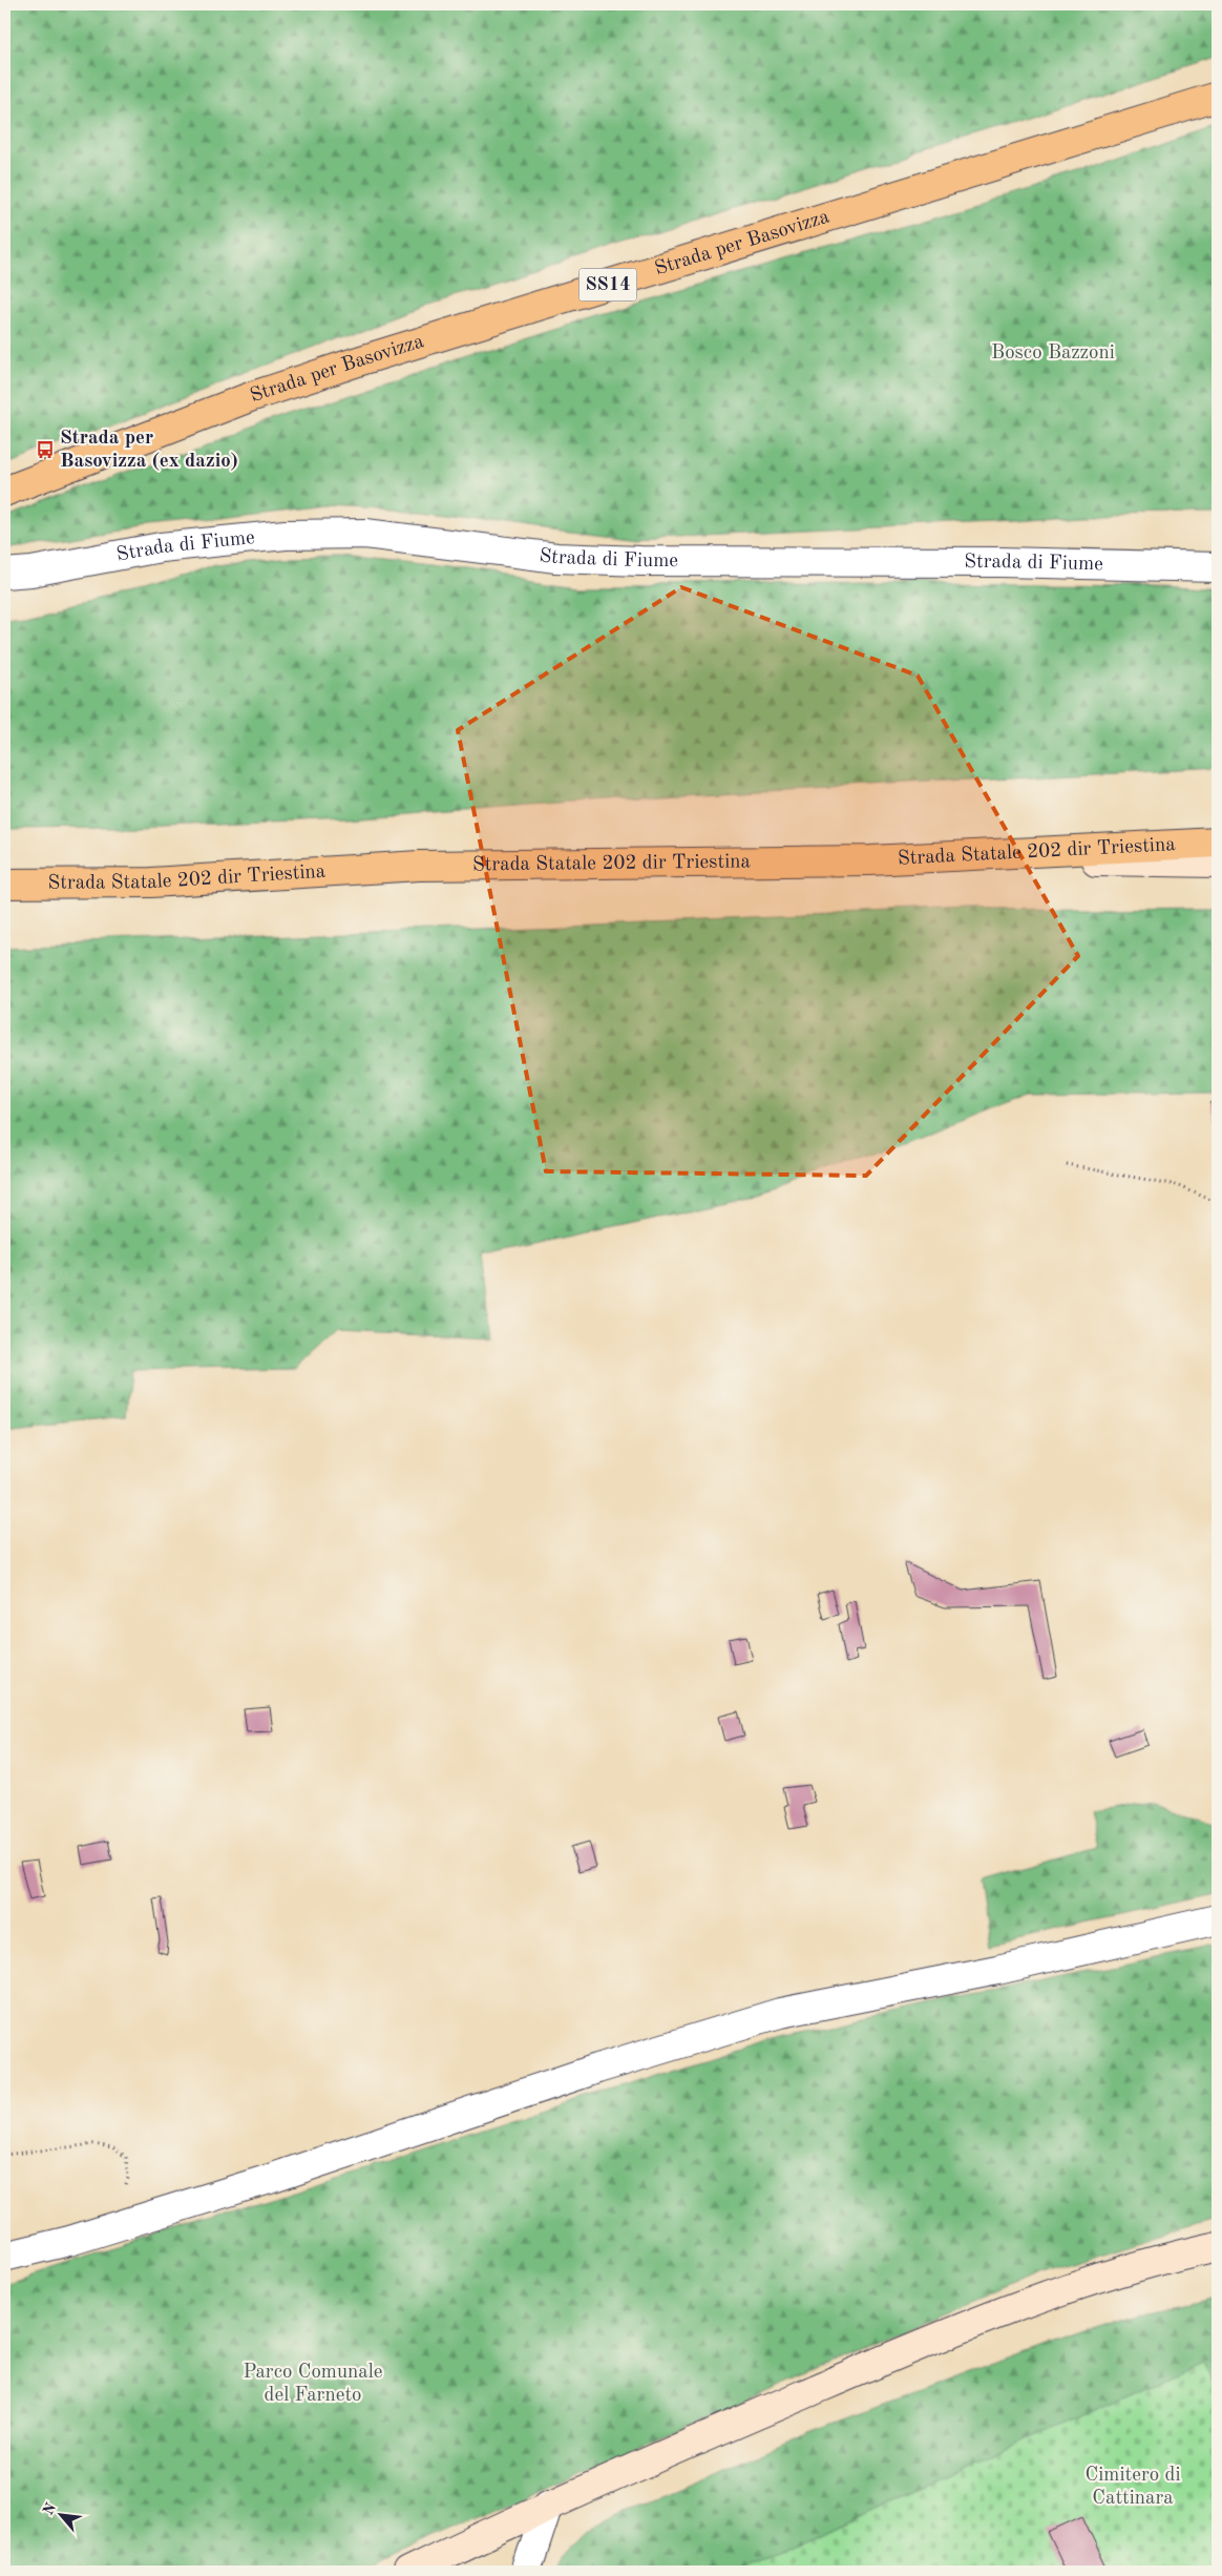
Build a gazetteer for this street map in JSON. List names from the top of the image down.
{
  "streets": {
    "main road": ["Strada per Basovizza", "SS14", "Strada Statale 202 dir Triestina"],
    "street": ["Strada di Fiume"]
  },
  "parks": ["Bosco Bazzoni", "Parco Comunale del Farneto", "Cimitero di Cattinara"],
  "places": {
    "bus stop": ["Strada per Basovizza (ex dazio)"]
  },
  "north": "top left"
}
